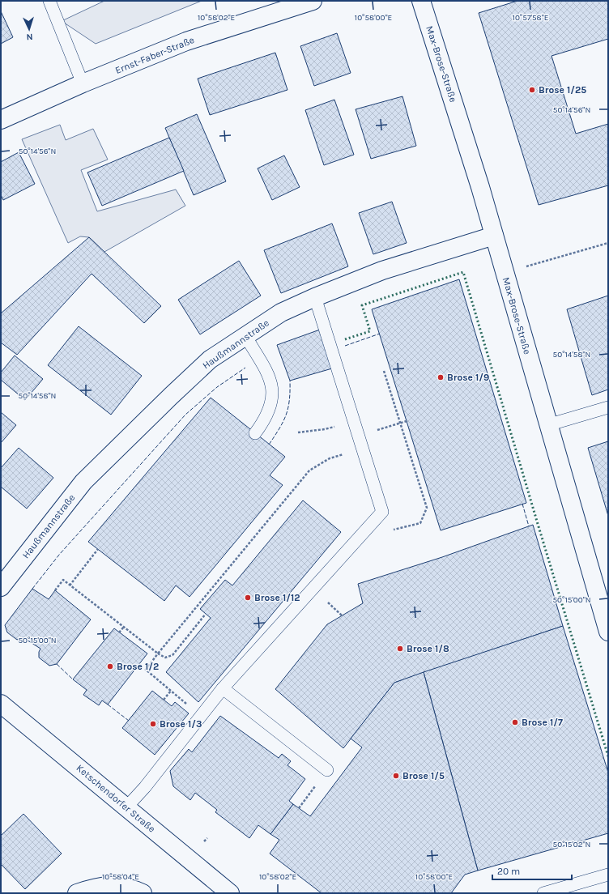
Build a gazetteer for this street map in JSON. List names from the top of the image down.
{
  "streets": {
    "street": [
      "Ernst-Faber-Straße",
      "Max-Brose-Straße",
      "Haußmannstraße",
      "Ketschendorfer Straße"
    ]
  },
  "crossings": [
    ["Max-Brose-Straße", "Haußmannstraße"]
  ],
  "places": [
    "Brose 1/25",
    "Brose 1/9",
    "Brose 1/12",
    "Brose 1/8",
    "Brose 1/2",
    "Brose 1/7",
    "Brose 1/3",
    "Brose 1/5"
  ],
  "scale_bar": "20 m",
  "north": "bottom",
  "coordinates": [
    "10°58'02\"E",
    "10°58'00\"E",
    "10°57'58\"E",
    "50°14'56\"N",
    "50°14'58\"N",
    "50°15'00\"N",
    "50°15'02\"N",
    "10°58'04\"E"
  ]
}
